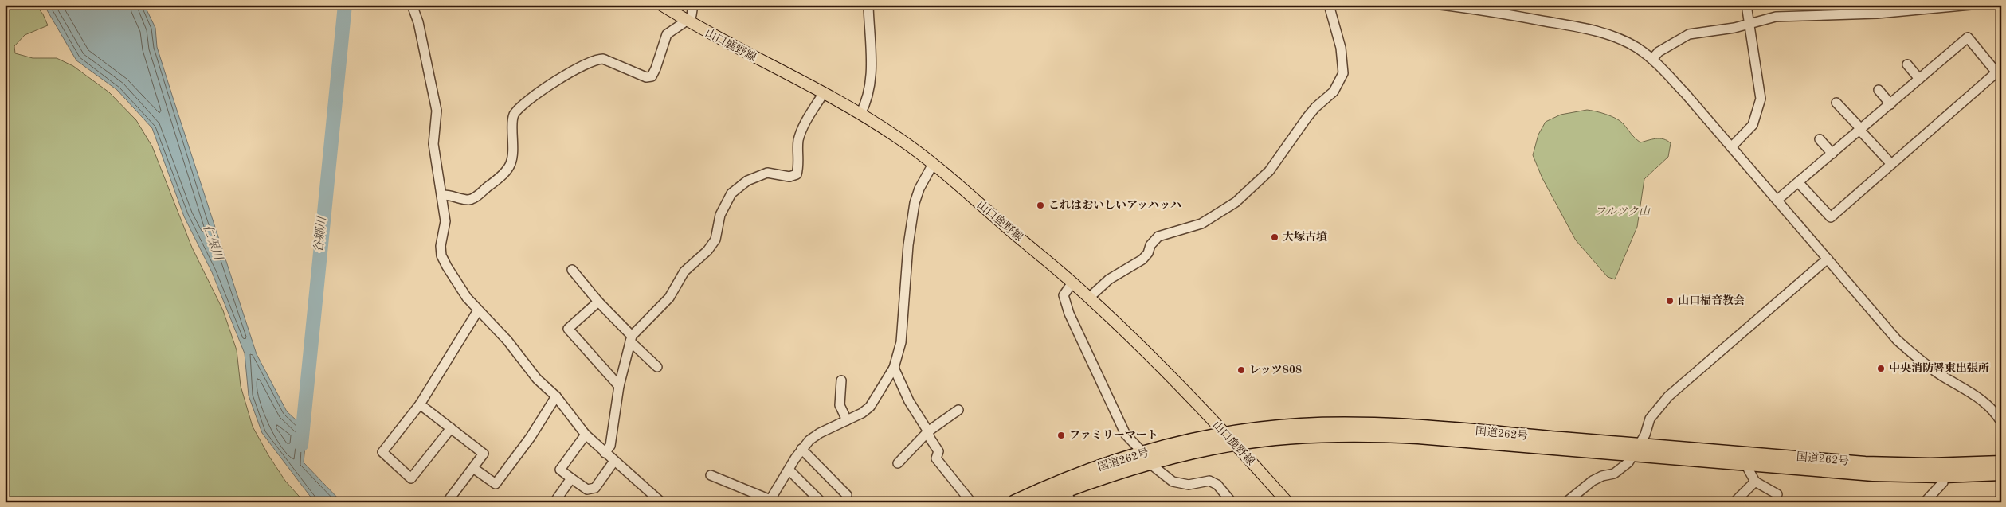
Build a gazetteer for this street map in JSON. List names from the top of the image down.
{
  "streets": {
    "highway": ["国道262号"],
    "main road": ["山口鹿野線"]
  },
  "crossings": [
    ["山口鹿野線", "国道262号"]
  ],
  "water": ["谷郷川", "仁保川"],
  "parks": ["フルツク山"],
  "places": [
    "これはおいしいアッハッハ",
    "大塚古墳",
    "山口福音教会",
    "中央消防署東出張所",
    "レッツ808",
    "ファミリーマート"
  ]
}
